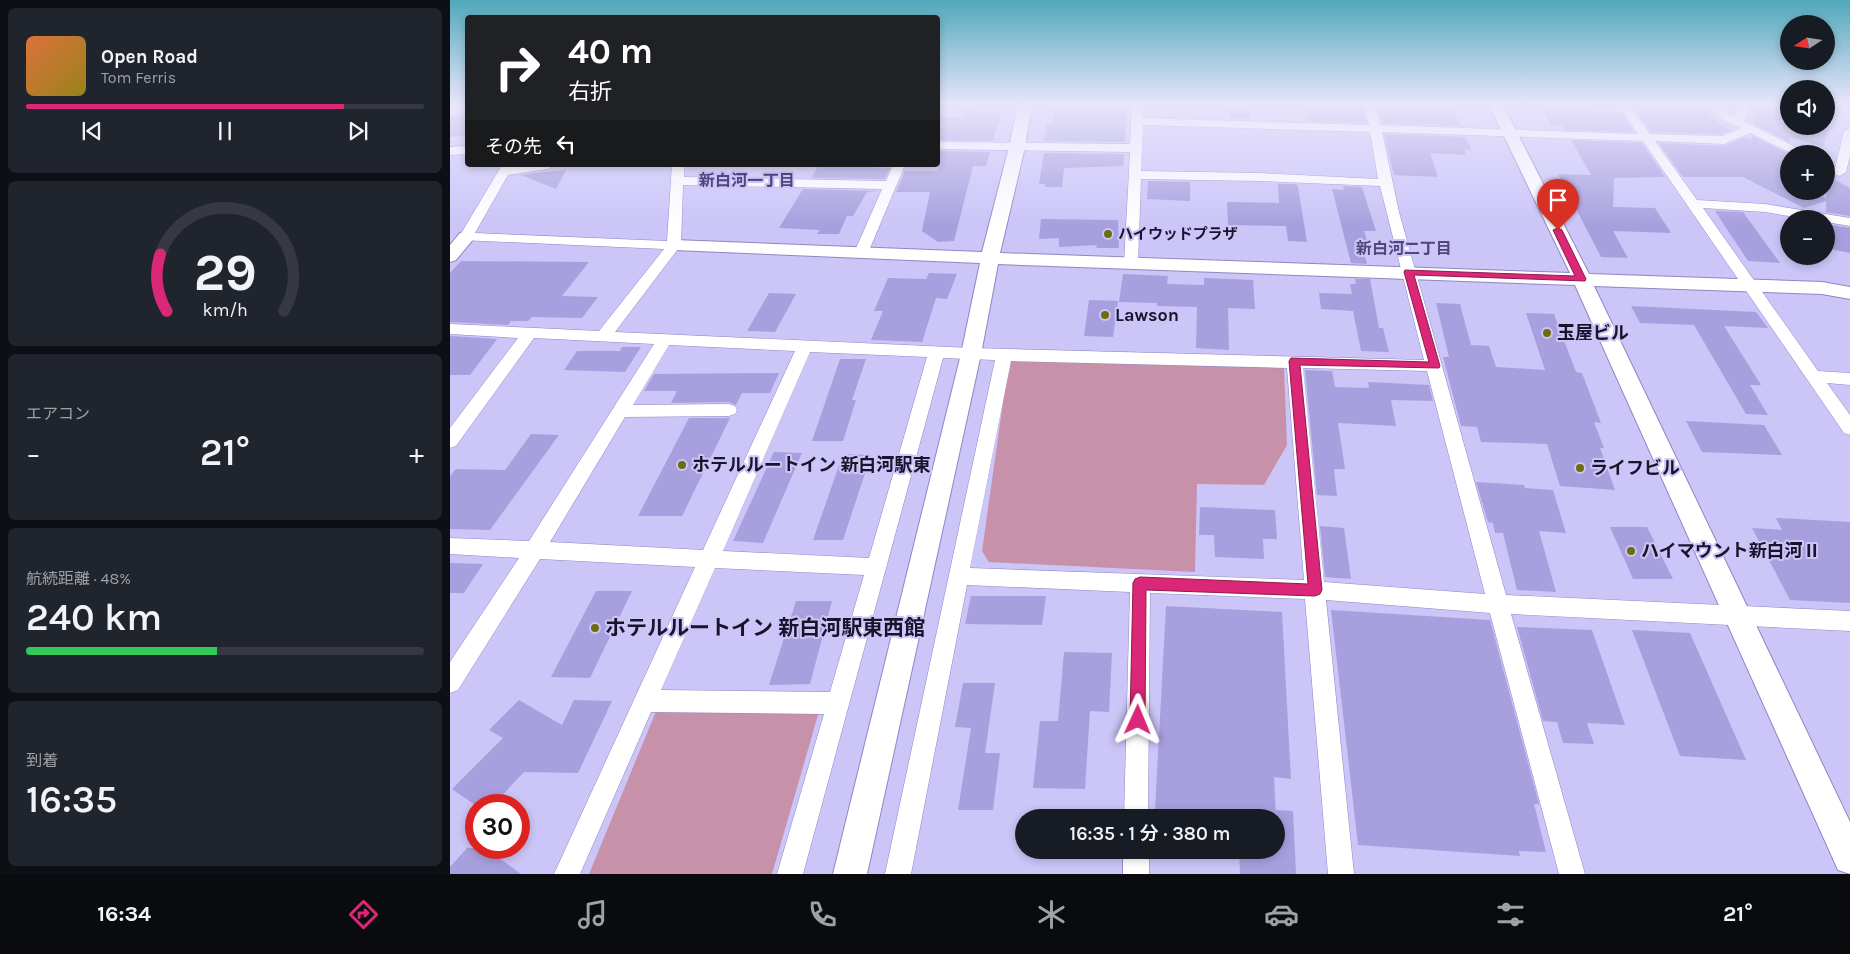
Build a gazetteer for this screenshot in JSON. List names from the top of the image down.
{
  "districts": ["新白河一丁目", "新白河二丁目"],
  "places": [
    "ハイウッドプラザ",
    "Lawson",
    "玉屋ビル",
    "ホテルルートイン 新白河駅東",
    "ライフビル",
    "ハイマウント新白河Ⅱ",
    "ホテルルートイン 新白河駅東西館"
  ],
  "north": "left",
  "page": {
    "map_buttons": ["+", "−"],
    "turn": ["40 m", "右折"],
    "song": ["Open Road", "Tom Ferris"],
    "then": "その先",
    "tile": [
      "エアコン",
      ["航続距離 · 48%", "240 km"],
      ["到着", "16:35"]
    ],
    "heat": ["−", "21°", "+"],
    "limit": "30",
    "trip": "16:35 · 1 分 · 380 m",
    "tabs": ["16:34", "21°"],
    "gauge": ["29", "km/h"]
  }
}
